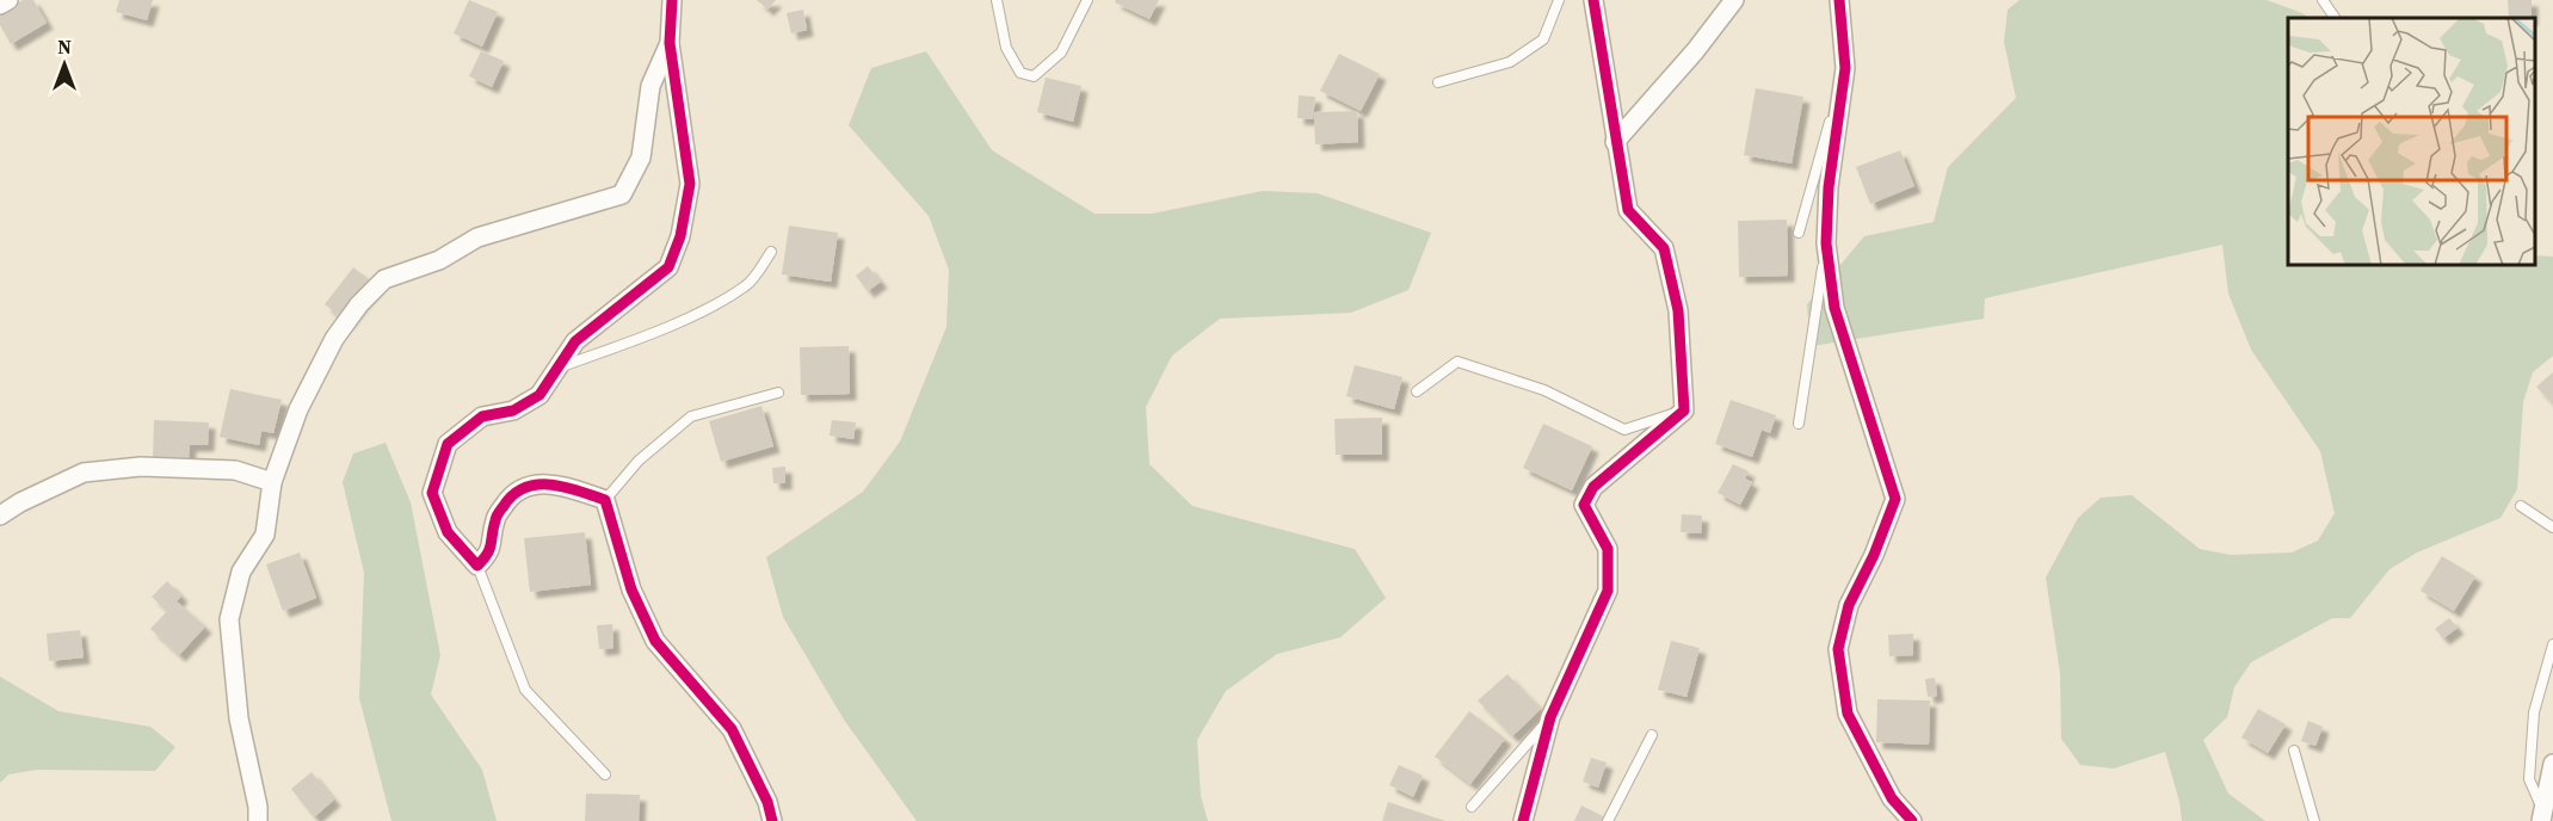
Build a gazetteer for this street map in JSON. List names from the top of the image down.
{
  "north": "top"
}
